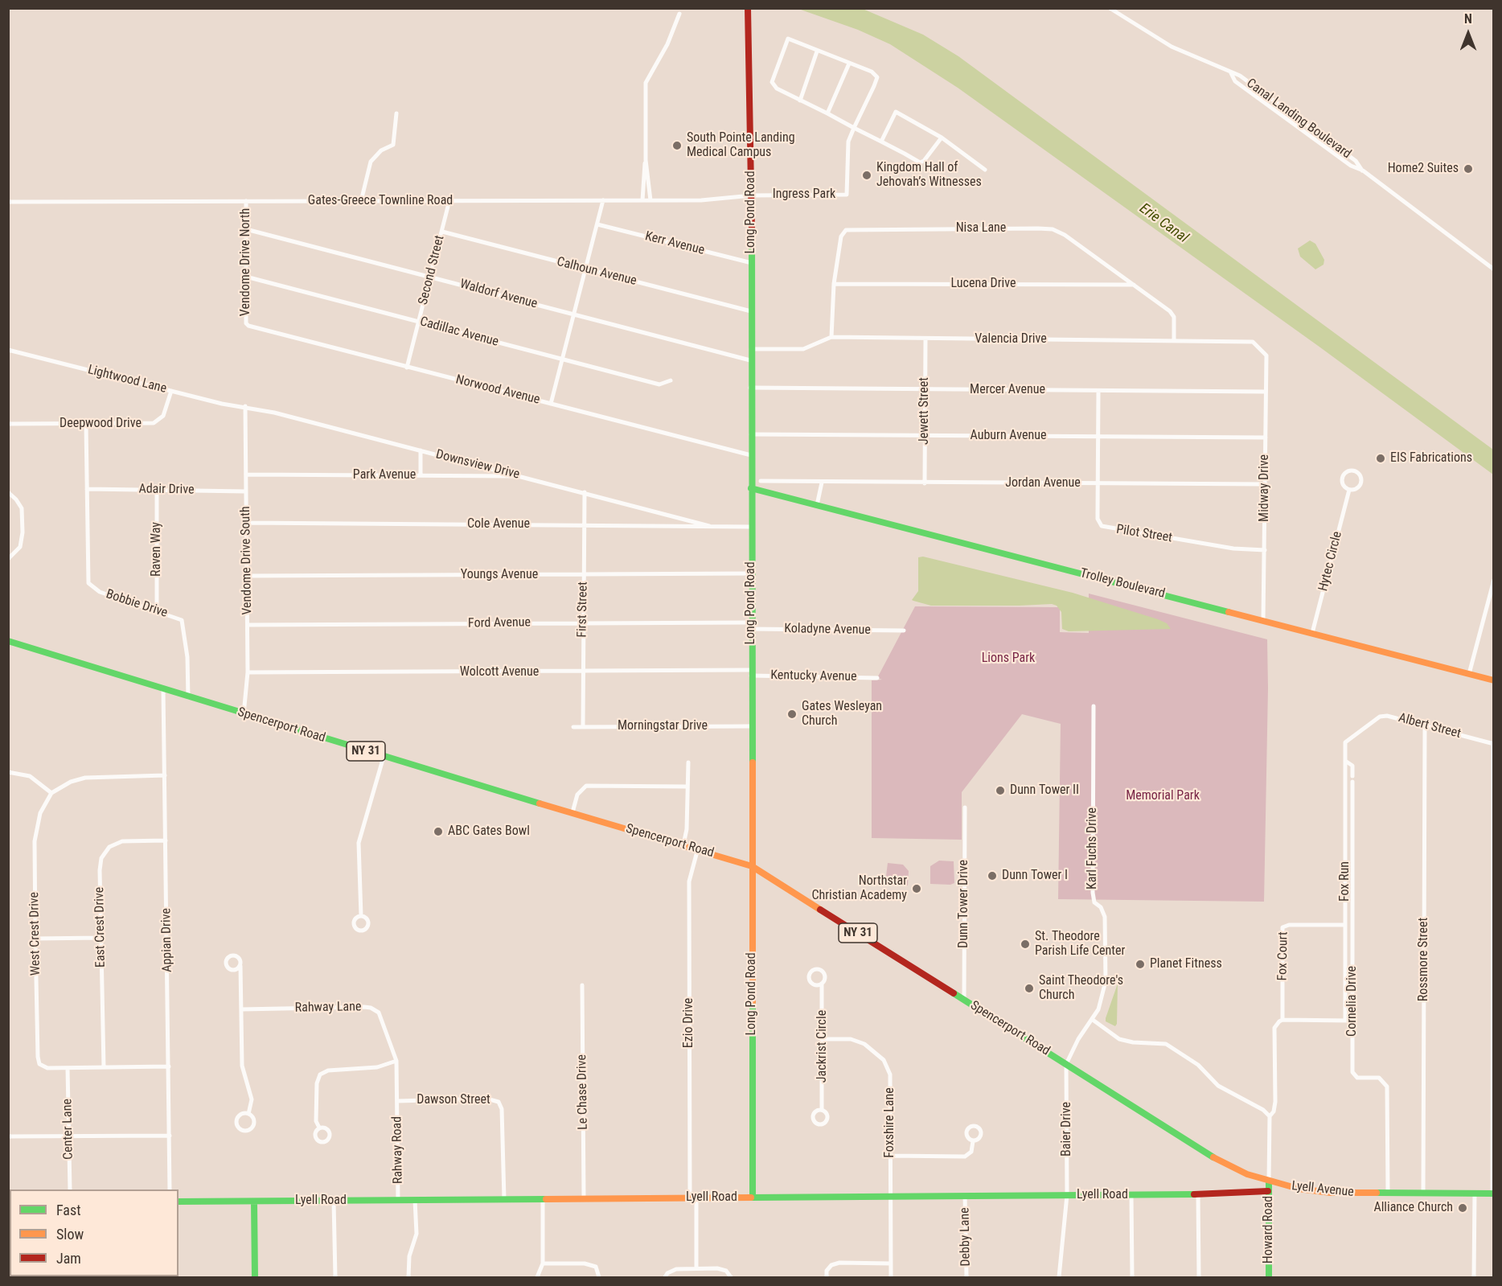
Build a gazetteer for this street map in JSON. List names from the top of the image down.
{
  "streets": {
    "main road": [
      "Long Pond Road",
      "Trolley Boulevard",
      "Spencerport Road",
      "NY 31",
      "Lyell Avenue",
      "Lyell Road",
      "Howard Road"
    ],
    "street": [
      "Canal Landing Boulevard",
      "Ingress Park",
      "Gates-Greece Townline Road",
      "Nisa Lane",
      "Kerr Avenue",
      "Vendome Drive North",
      "Second Street",
      "Calhoun Avenue",
      "Lucena Drive",
      "Waldorf Avenue",
      "Cadillac Avenue",
      "Valencia Drive",
      "Lightwood Lane",
      "Norwood Avenue",
      "Mercer Avenue",
      "Jewett Street",
      "Deepwood Drive",
      "Auburn Avenue",
      "Downsview Drive",
      "Park Avenue",
      "Jordan Avenue",
      "Midway Drive",
      "Adair Drive",
      "Cole Avenue",
      "Pilot Street",
      "Raven Way",
      "Vendome Drive South",
      "Hytec Circle",
      "Youngs Avenue",
      "Bobbie Drive",
      "First Street",
      "Ford Avenue",
      "Koladyne Avenue",
      "Wolcott Avenue",
      "Kentucky Avenue",
      "Morningstar Drive",
      "Albert Street",
      "Karl Fuchs Drive",
      "Fox Run",
      "Dunn Tower Drive",
      "East Crest Drive",
      "West Crest Drive",
      "Appian Drive",
      "Fox Court",
      "Rossmore Street",
      "Cornelia Drive",
      "Rahway Lane",
      "Ezio Drive",
      "Jackrist Circle",
      "Le Chase Drive",
      "Dawson Street",
      "Foxshire Lane",
      "Center Lane",
      "Baier Drive",
      "Rahway Road",
      "Debby Lane"
    ]
  },
  "crossings": [
    ["Ingress Park", "Gates-Greece Townline Road"],
    ["Ingress Park", "Long Pond Road"],
    ["Gates-Greece Townline Road", "Long Pond Road"],
    ["Gates-Greece Townline Road", "Vendome Drive North"],
    ["Gates-Greece Townline Road", "Second Street"],
    ["Long Pond Road", "Kerr Avenue"],
    ["Long Pond Road", "Calhoun Avenue"],
    ["Long Pond Road", "Waldorf Avenue"],
    ["Long Pond Road", "Valencia Drive"],
    ["Long Pond Road", "Norwood Avenue"],
    ["Long Pond Road", "Mercer Avenue"],
    ["Long Pond Road", "Auburn Avenue"],
    ["Long Pond Road", "Cole Avenue"],
    ["Long Pond Road", "Youngs Avenue"],
    ["Long Pond Road", "Trolley Boulevard"],
    ["Long Pond Road", "Ford Avenue"],
    ["Long Pond Road", "Koladyne Avenue"],
    ["Long Pond Road", "Wolcott Avenue"],
    ["Long Pond Road", "Kentucky Avenue"],
    ["Long Pond Road", "Spencerport Road"],
    ["Long Pond Road", "Morningstar Drive"],
    ["Long Pond Road", "Lyell Road"],
    ["Nisa Lane", "Lucena Drive"],
    ["Nisa Lane", "Valencia Drive"],
    ["Vendome Drive North", "Waldorf Avenue"],
    ["Vendome Drive North", "Cadillac Avenue"],
    ["Vendome Drive North", "Norwood Avenue"],
    ["Second Street", "Calhoun Avenue"],
    ["Second Street", "Waldorf Avenue"],
    ["Second Street", "Cadillac Avenue"],
    ["Second Street", "Norwood Avenue"],
    ["Valencia Drive", "Jewett Street"],
    ["Valencia Drive", "Midway Drive"],
    ["Lightwood Lane", "Deepwood Drive"],
    ["Lightwood Lane", "Downsview Drive"],
    ["Lightwood Lane", "Vendome Drive South"],
    ["Mercer Avenue", "Jewett Street"],
    ["Mercer Avenue", "Midway Drive"],
    ["Mercer Avenue", "Pilot Street"],
    ["Jewett Street", "Auburn Avenue"],
    ["Jewett Street", "Jordan Avenue"],
    ["Deepwood Drive", "Bobbie Drive"],
    ["Auburn Avenue", "Midway Drive"],
    ["Auburn Avenue", "Pilot Street"],
    ["Downsview Drive", "Park Avenue"],
    ["Downsview Drive", "Cole Avenue"],
    ["Downsview Drive", "Vendome Drive South"],
    ["Downsview Drive", "First Street"],
    ["Park Avenue", "Vendome Drive South"],
    ["Jordan Avenue", "Midway Drive"],
    ["Jordan Avenue", "Pilot Street"],
    ["Midway Drive", "Pilot Street"],
    ["Midway Drive", "Trolley Boulevard"],
    ["Adair Drive", "Raven Way"],
    ["Adair Drive", "Vendome Drive South"],
    ["Adair Drive", "Bobbie Drive"],
    ["Cole Avenue", "Vendome Drive South"],
    ["Cole Avenue", "First Street"],
    ["Raven Way", "Bobbie Drive"],
    ["Vendome Drive South", "Youngs Avenue"],
    ["Vendome Drive South", "Ford Avenue"],
    ["Vendome Drive South", "Wolcott Avenue"],
    ["Vendome Drive South", "Spencerport Road"],
    ["Hytec Circle", "Trolley Boulevard"],
    ["Youngs Avenue", "First Street"],
    ["Bobbie Drive", "Spencerport Road"],
    ["First Street", "Ford Avenue"],
    ["First Street", "Wolcott Avenue"],
    ["First Street", "Morningstar Drive"],
    ["Ford Avenue", "Koladyne Avenue"],
    ["Wolcott Avenue", "Kentucky Avenue"],
    ["Spencerport Road", "Karl Fuchs Drive"],
    ["Spencerport Road", "Dunn Tower Drive"],
    ["Spencerport Road", "Appian Drive"],
    ["Spencerport Road", "Ezio Drive"],
    ["Spencerport Road", "Baier Drive"],
    ["Spencerport Road", "Lyell Avenue"],
    ["Spencerport Road", "Howard Road"],
    ["Albert Street", "Fox Run"],
    ["Albert Street", "Rossmore Street"],
    ["Karl Fuchs Drive", "Baier Drive"],
    ["Fox Run", "Fox Court"],
    ["East Crest Drive", "West Crest Drive"],
    ["East Crest Drive", "Appian Drive"],
    ["West Crest Drive", "Appian Drive"],
    ["West Crest Drive", "Center Lane"],
    ["Rossmore Street", "Lyell Avenue"],
    ["Cornelia Drive", "Lyell Avenue"],
    ["Rahway Lane", "Dawson Street"],
    ["Rahway Lane", "Rahway Road"],
    ["Ezio Drive", "Lyell Road"],
    ["Jackrist Circle", "Foxshire Lane"],
    ["Le Chase Drive", "Lyell Road"],
    ["Dawson Street", "Rahway Road"],
    ["Dawson Street", "Lyell Road"],
    ["Foxshire Lane", "Lyell Road"],
    ["Baier Drive", "Lyell Road"],
    ["Rahway Road", "Lyell Road"],
    ["Lyell Avenue", "Howard Road"],
    ["Lyell Road", "Howard Road"],
    ["Lyell Road", "Debby Lane"]
  ],
  "water": ["Erie Canal"],
  "parks": ["Lions Park", "Memorial Park"],
  "places": [
    "South Pointe Landing Medical Campus",
    "Home2 Suites",
    "Kingdom Hall of Jehovah’s Witnesses",
    "EIS Fabrications",
    "Gates Wesleyan Church",
    "Dunn Tower II",
    "ABC Gates Bowl",
    "Dunn Tower I",
    "Northstar Christian Academy",
    "St. Theodore Parish Life Center",
    "Planet Fitness",
    "Saint Theodore's Church",
    "Alliance Church"
  ],
  "legend": ["Fast", "Slow", "Jam"],
  "north": "top"
}
